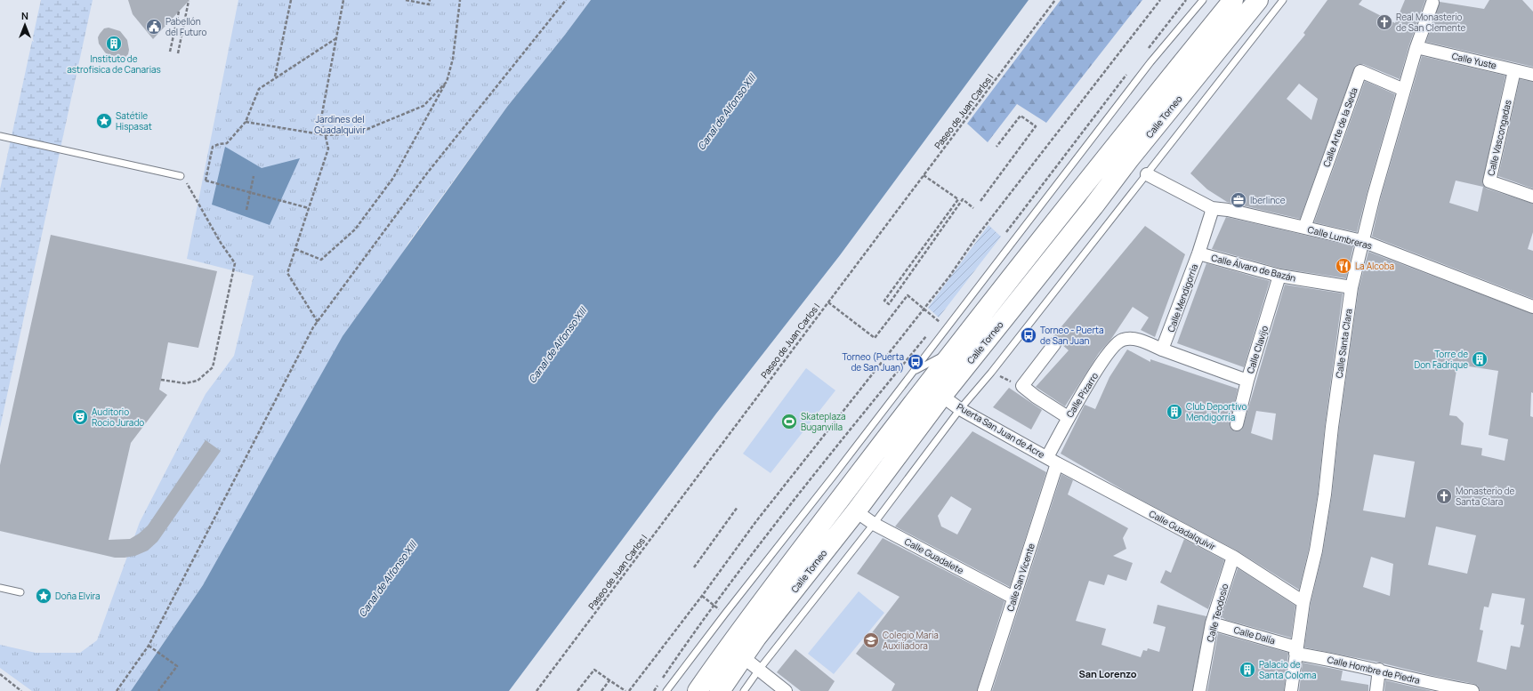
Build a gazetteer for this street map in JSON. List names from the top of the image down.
{
  "streets": {
    "main road": ["Calle Torneo"],
    "street": [
      "Calle Yuste",
      "Calle Arte de la Seda",
      "Calle Vascongadas",
      "Calle Lumbreras",
      "Calle Álvaro de Bazán",
      "Calle Mendigorria",
      "Calle Santa Clara",
      "Calle Clavijo",
      "Calle Pizarro",
      "Puerta San Juan de Acre",
      "Calle Guadalquivir",
      "Calle Guadalete",
      "Calle San Vicente",
      "Calle Teodosio",
      "Calle Dalía",
      "Calle Hombre de Piedra"
    ],
    "path": ["Paseo de Juan Carlos I"]
  },
  "crossings": [
    ["Calle Yuste", "Calle Vascongadas"],
    ["Calle Yuste", "Calle Santa Clara"],
    ["Calle Torneo", "Puerta San Juan de Acre"],
    ["Calle Torneo", "Calle Guadalete"],
    ["Calle Arte de la Seda", "Calle Lumbreras"],
    ["Calle Arte de la Seda", "Calle Santa Clara"],
    ["Calle Lumbreras", "Calle Mendigorria"],
    ["Calle Lumbreras", "Calle Santa Clara"],
    ["Calle Álvaro de Bazán", "Calle Mendigorria"],
    ["Calle Álvaro de Bazán", "Calle Santa Clara"],
    ["Calle Álvaro de Bazán", "Calle Clavijo"],
    ["Calle Mendigorria", "Calle Pizarro"],
    ["Calle Santa Clara", "Calle Guadalquivir"],
    ["Calle Santa Clara", "Calle Dalía"],
    ["Calle Santa Clara", "Calle Hombre de Piedra"],
    ["Calle Pizarro", "Puerta San Juan de Acre"],
    ["Calle Pizarro", "Calle Guadalquivir"],
    ["Calle Pizarro", "Calle San Vicente"],
    ["Puerta San Juan de Acre", "Calle Guadalquivir"],
    ["Puerta San Juan de Acre", "Calle San Vicente"],
    ["Calle Guadalquivir", "Calle San Vicente"],
    ["Calle Guadalquivir", "Calle Teodosio"],
    ["Calle Guadalete", "Calle San Vicente"],
    ["Calle Teodosio", "Calle Dalía"],
    ["Calle Dalía", "Calle Hombre de Piedra"]
  ],
  "districts": ["San Lorenzo"],
  "water": ["Canal de Alfonso XIII"],
  "parks": ["Jardines del Guadalquivir"],
  "places": {
    "church": ["Real Monasterio de San Clemente", "Monasterio de Santa Clara"],
    "public building": ["Pabellón del Futuro"],
    "building": [
      "Instituto de astrofisica de Canarias",
      "Torre de Don Fadrique",
      "Club Deportivo Mendigorría",
      "Palacio de Santa Coloma"
    ],
    "place": ["Satétile Hispasat", "Doña Elvira"],
    "office": ["Iberlince"],
    "restaurant": ["La Alcoba"],
    "bus stop": ["Torneo - Puerta de San Juan", "Torneo (Puerta de San Juan)"],
    "theatre": ["Auditorio Rocio Jurado"],
    "sports": ["Skateplaza Buganvilla"],
    "school or university": ["Colegio María Auxiliadora"]
  },
  "north": "top"
}
